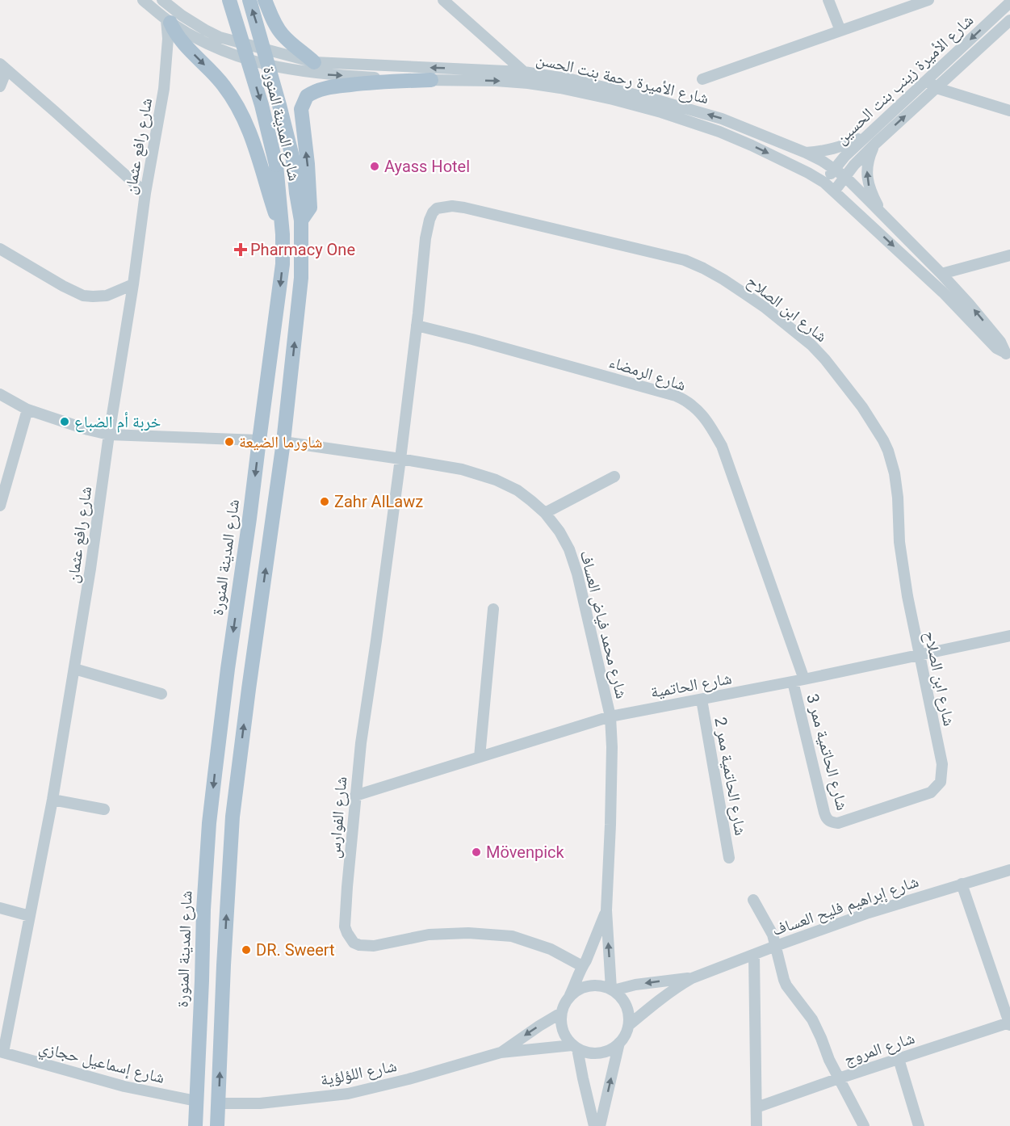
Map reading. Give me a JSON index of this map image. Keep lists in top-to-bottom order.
{
  "streets": {
    "main road": ["شارع المدينة المنورة"],
    "street": [
      "شارع الأميرة رحمة بنت الحسن",
      "شارع الأميرة زينب بنت الحسين",
      "شارع رافع عثمان",
      "شارع ابن الصلاح",
      "شارع الرمضاء",
      "شارع محمد فياض العساف",
      "شارع الحاتمية",
      "شارع الحاتمية ممر 3",
      "شارع الحاتمية ممر 2",
      "شارع الفوارس",
      "شارع إبراهيم فليح العساف",
      "شارع المروج",
      "شارع إسماعيل حجازي",
      "شارع اللؤلؤية"
    ]
  },
  "crossings": [
    ["شارع الأميرة رحمة بنت الحسن", "شارع الأميرة زينب بنت الحسين"],
    ["شارع الأميرة رحمة بنت الحسن", "شارع رافع عثمان"],
    ["شارع المدينة المنورة", "شارع محمد فياض العساف"],
    ["شارع المدينة المنورة", "شارع إسماعيل حجازي"],
    ["شارع المدينة المنورة", "شارع اللؤلؤية"],
    ["شارع رافع عثمان", "شارع إسماعيل حجازي"],
    ["شارع ابن الصلاح", "شارع الرمضاء"],
    ["شارع ابن الصلاح", "شارع محمد فياض العساف"],
    ["شارع ابن الصلاح", "شارع الحاتمية"],
    ["شارع ابن الصلاح", "شارع الحاتمية ممر 3"],
    ["شارع ابن الصلاح", "شارع الفوارس"],
    ["شارع الرمضاء", "شارع الحاتمية"],
    ["شارع الرمضاء", "شارع الحاتمية ممر 3"],
    ["شارع محمد فياض العساف", "شارع الحاتمية"],
    ["شارع محمد فياض العساف", "شارع الفوارس"],
    ["شارع محمد فياض العساف", "شارع إبراهيم فليح العساف"],
    ["شارع محمد فياض العساف", "شارع اللؤلؤية"],
    ["شارع الحاتمية", "شارع الحاتمية ممر 3"],
    ["شارع الحاتمية", "شارع الحاتمية ممر 2"],
    ["شارع الحاتمية", "شارع الفوارس"],
    ["شارع إبراهيم فليح العساف", "شارع اللؤلؤية"]
  ],
  "places": {
    "other": [
      "Ayass Hotel",
      "خربة أم الضباع",
      "شاورما الضيعة",
      "Zahr AlLawz",
      "Mövenpick",
      "DR. Sweert"
    ],
    "health": ["Pharmacy One"]
  }
}
